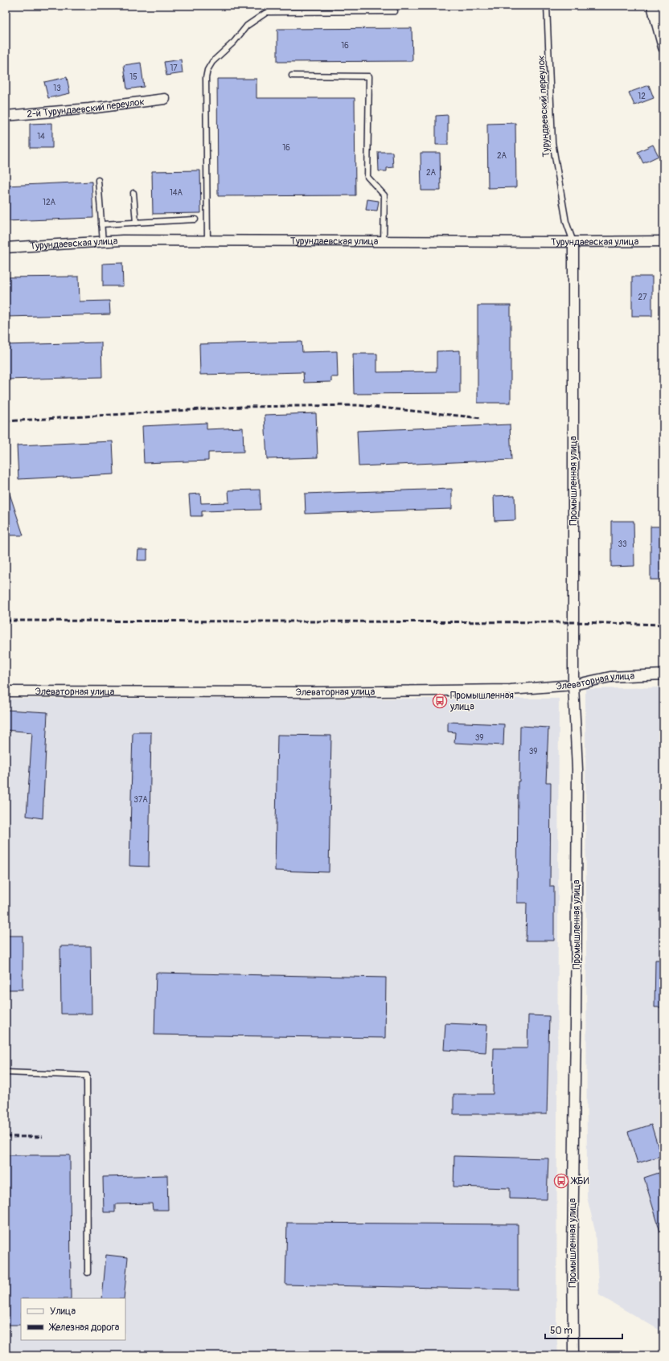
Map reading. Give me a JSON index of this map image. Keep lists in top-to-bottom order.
{
  "streets": {
    "street": [
      "2-й Турундаевский переулок",
      "Турундаевская улица",
      "Промышленная улица",
      "Элеваторная улица"
    ],
    "lane": ["Турундаевский переулок"]
  },
  "crossings": [
    ["Турундаевский переулок", "Турундаевская улица"],
    ["Турундаевский переулок", "Промышленная улица"],
    ["Турундаевская улица", "Промышленная улица"],
    ["Промышленная улица", "Элеваторная улица"]
  ],
  "places": {
    "bus stop": ["Промышленная улица", "ЖБИ"]
  },
  "house_numbers": [
    "16",
    "17",
    "15",
    "13",
    "12",
    "14",
    "16",
    "2А",
    "2А",
    "14А",
    "12А",
    "27",
    "33",
    "39",
    "39",
    "37А"
  ],
  "legend": ["Улица", "Железная дорога"],
  "scale_bar": "50 m"
}
